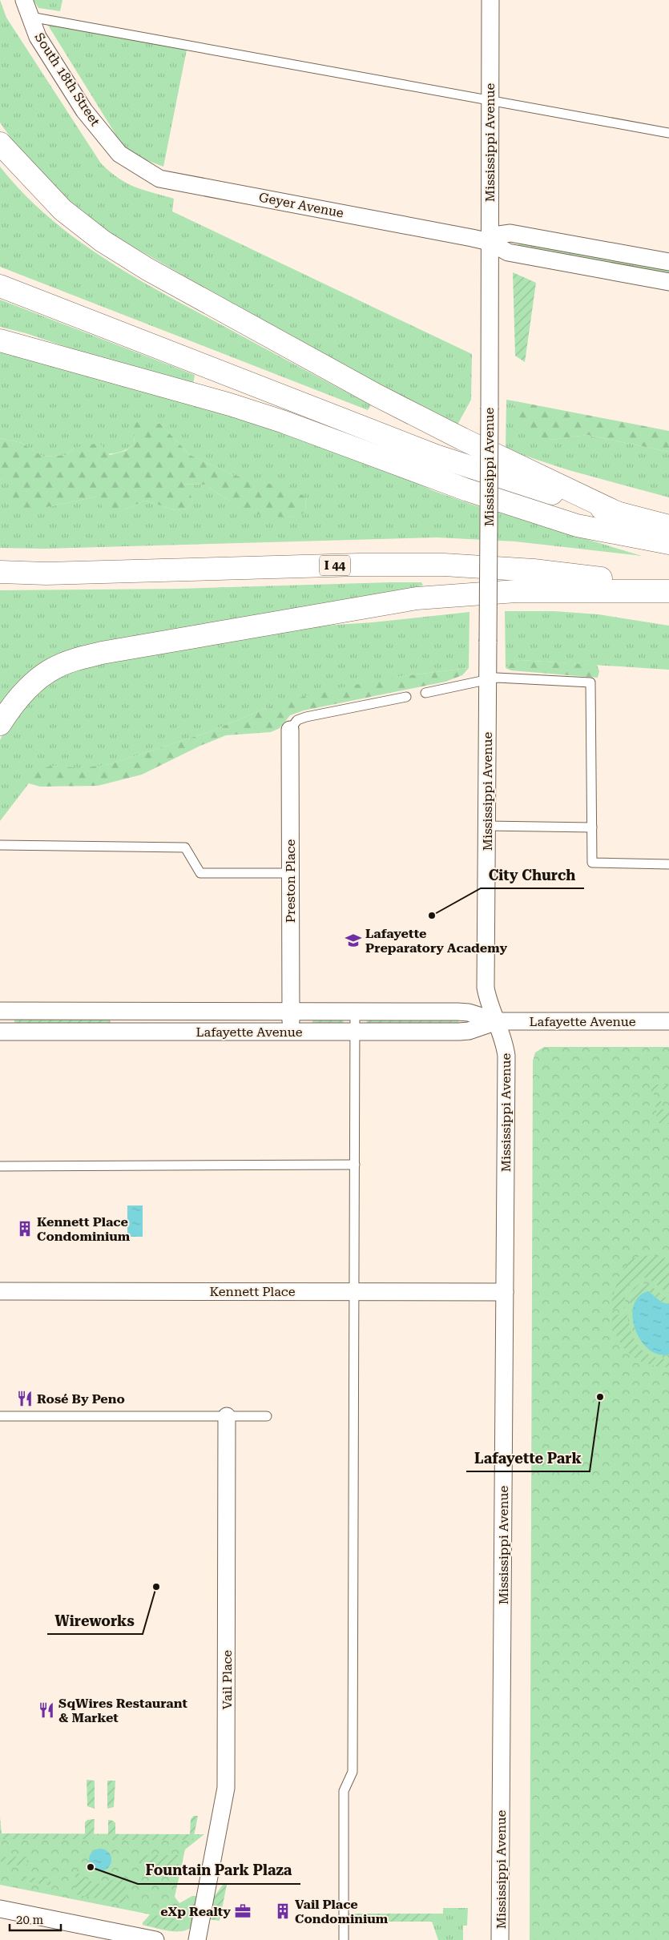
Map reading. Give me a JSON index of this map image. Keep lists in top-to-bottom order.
{
  "streets": {
    "highway": ["I 44"],
    "street": [
      "South 18th Street",
      "Mississippi Avenue",
      "Geyer Avenue",
      "Preston Place",
      "Lafayette Avenue",
      "Kennett Place",
      "Vail Place"
    ]
  },
  "crossings": [
    ["South 18th Street", "Geyer Avenue"],
    ["Mississippi Avenue", "Geyer Avenue"],
    ["Mississippi Avenue", "Lafayette Avenue"],
    ["Mississippi Avenue", "Kennett Place"],
    ["Preston Place", "Lafayette Avenue"]
  ],
  "places": {
    "other": [
      "City Church",
      "Lafayette Park",
      "Wireworks",
      "Fountain Park Plaza"
    ],
    "school or university": ["Lafayette Preparatory Academy"],
    "building": ["Kennett Place Condominium", "Vail Place Condominium"],
    "restaurant": ["Rosé By Peno", "SqWires Restaurant & Market"],
    "office": ["eXp Realty"]
  },
  "scale_bar": "20 m"
}
